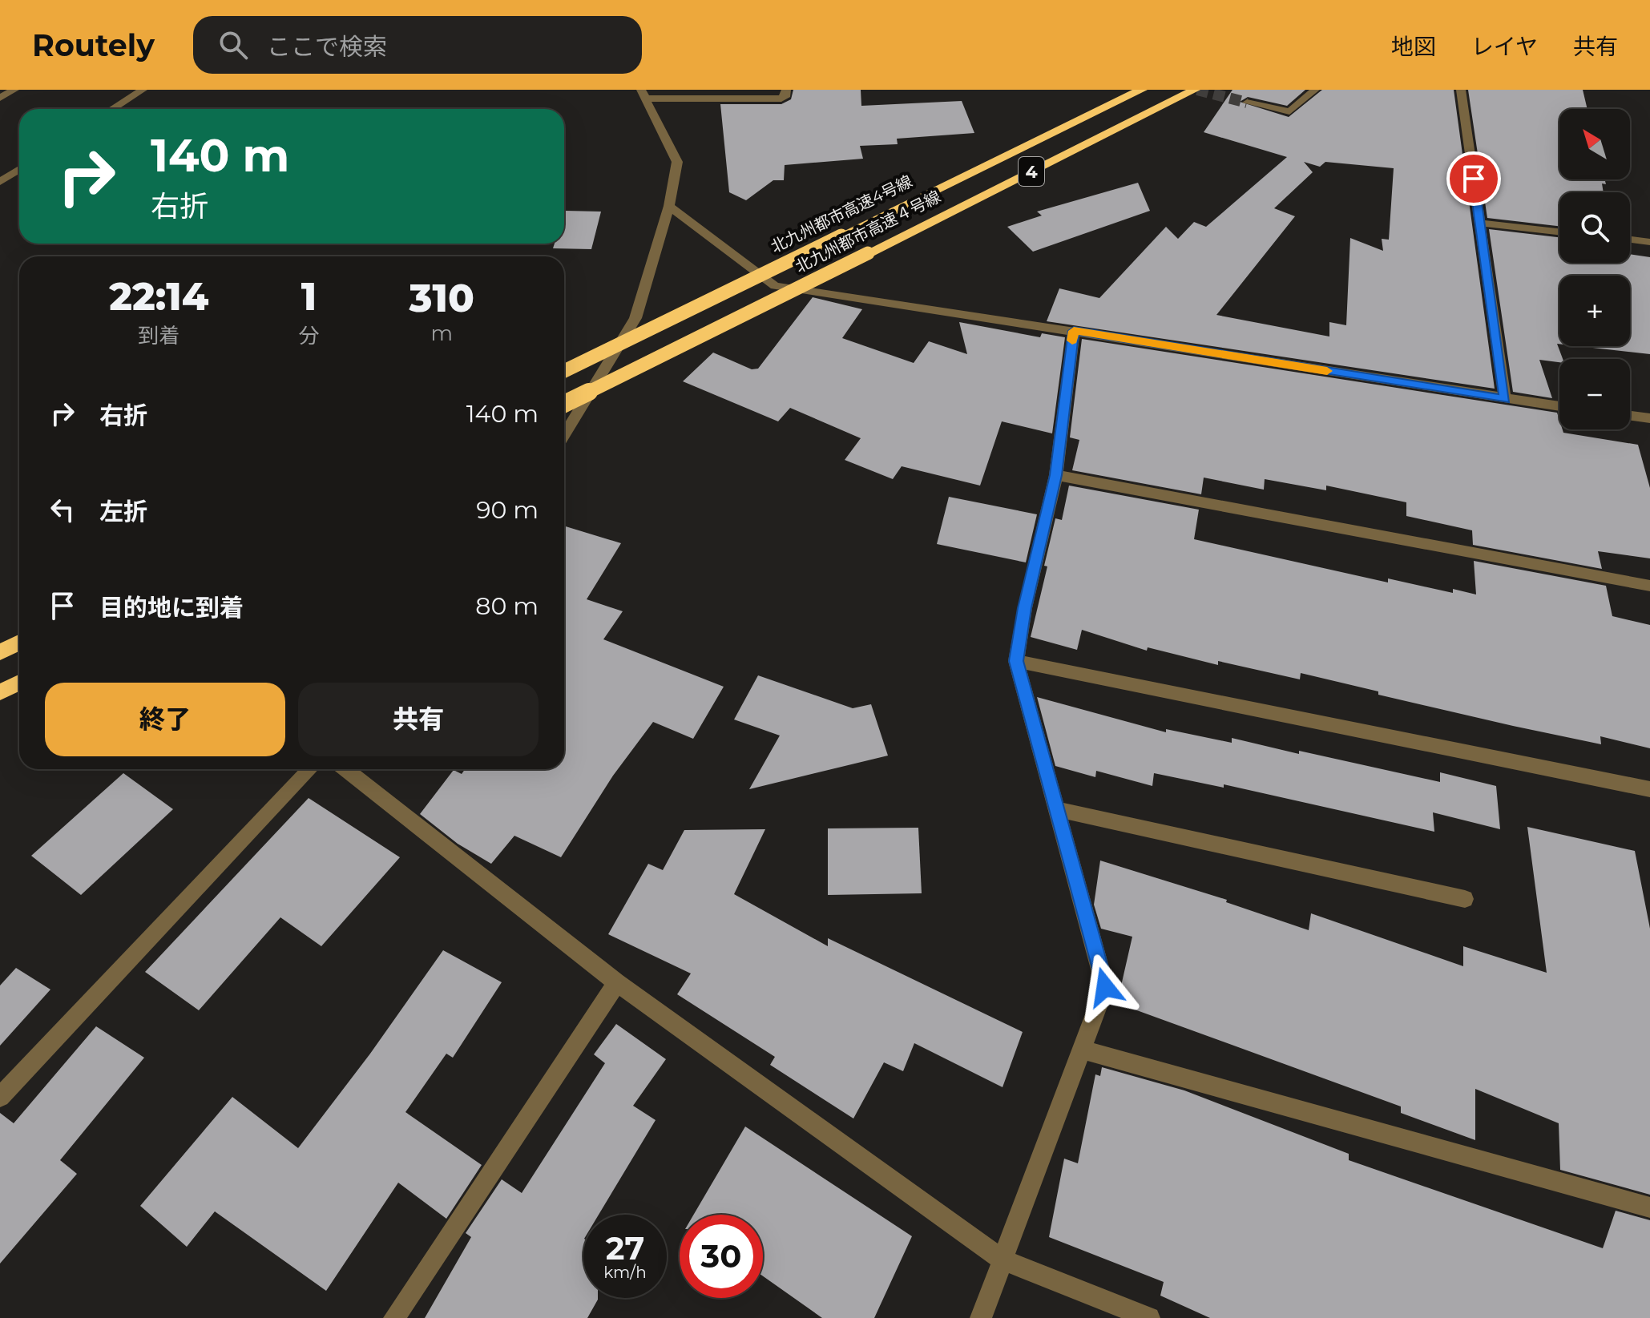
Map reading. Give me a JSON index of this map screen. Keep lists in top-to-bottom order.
{
  "streets": {
    "highway": ["4", "北九州都市高速4号線", "北九州都市高速４号線"]
  },
  "north": "top left",
  "page": {
    "header": "Routely",
    "search": "ここで検索",
    "nav": ["地図", "レイヤ", "共有"],
    "map_buttons": ["+", "−"],
    "turn": ["140 m", "右折"],
    "eta": [
      "22:14",
      "到着",
      "1",
      "分",
      "310",
      "m"
    ],
    "list": [
      {
        "name": "右折",
        "value": "140 m"
      },
      {
        "name": "左折",
        "value": "90 m"
      },
      {
        "name": "目的地に到着",
        "value": "80 m"
      }
    ],
    "buttons": ["終了", "共有"],
    "speed": "27 km/h",
    "limit": "30"
  }
}
